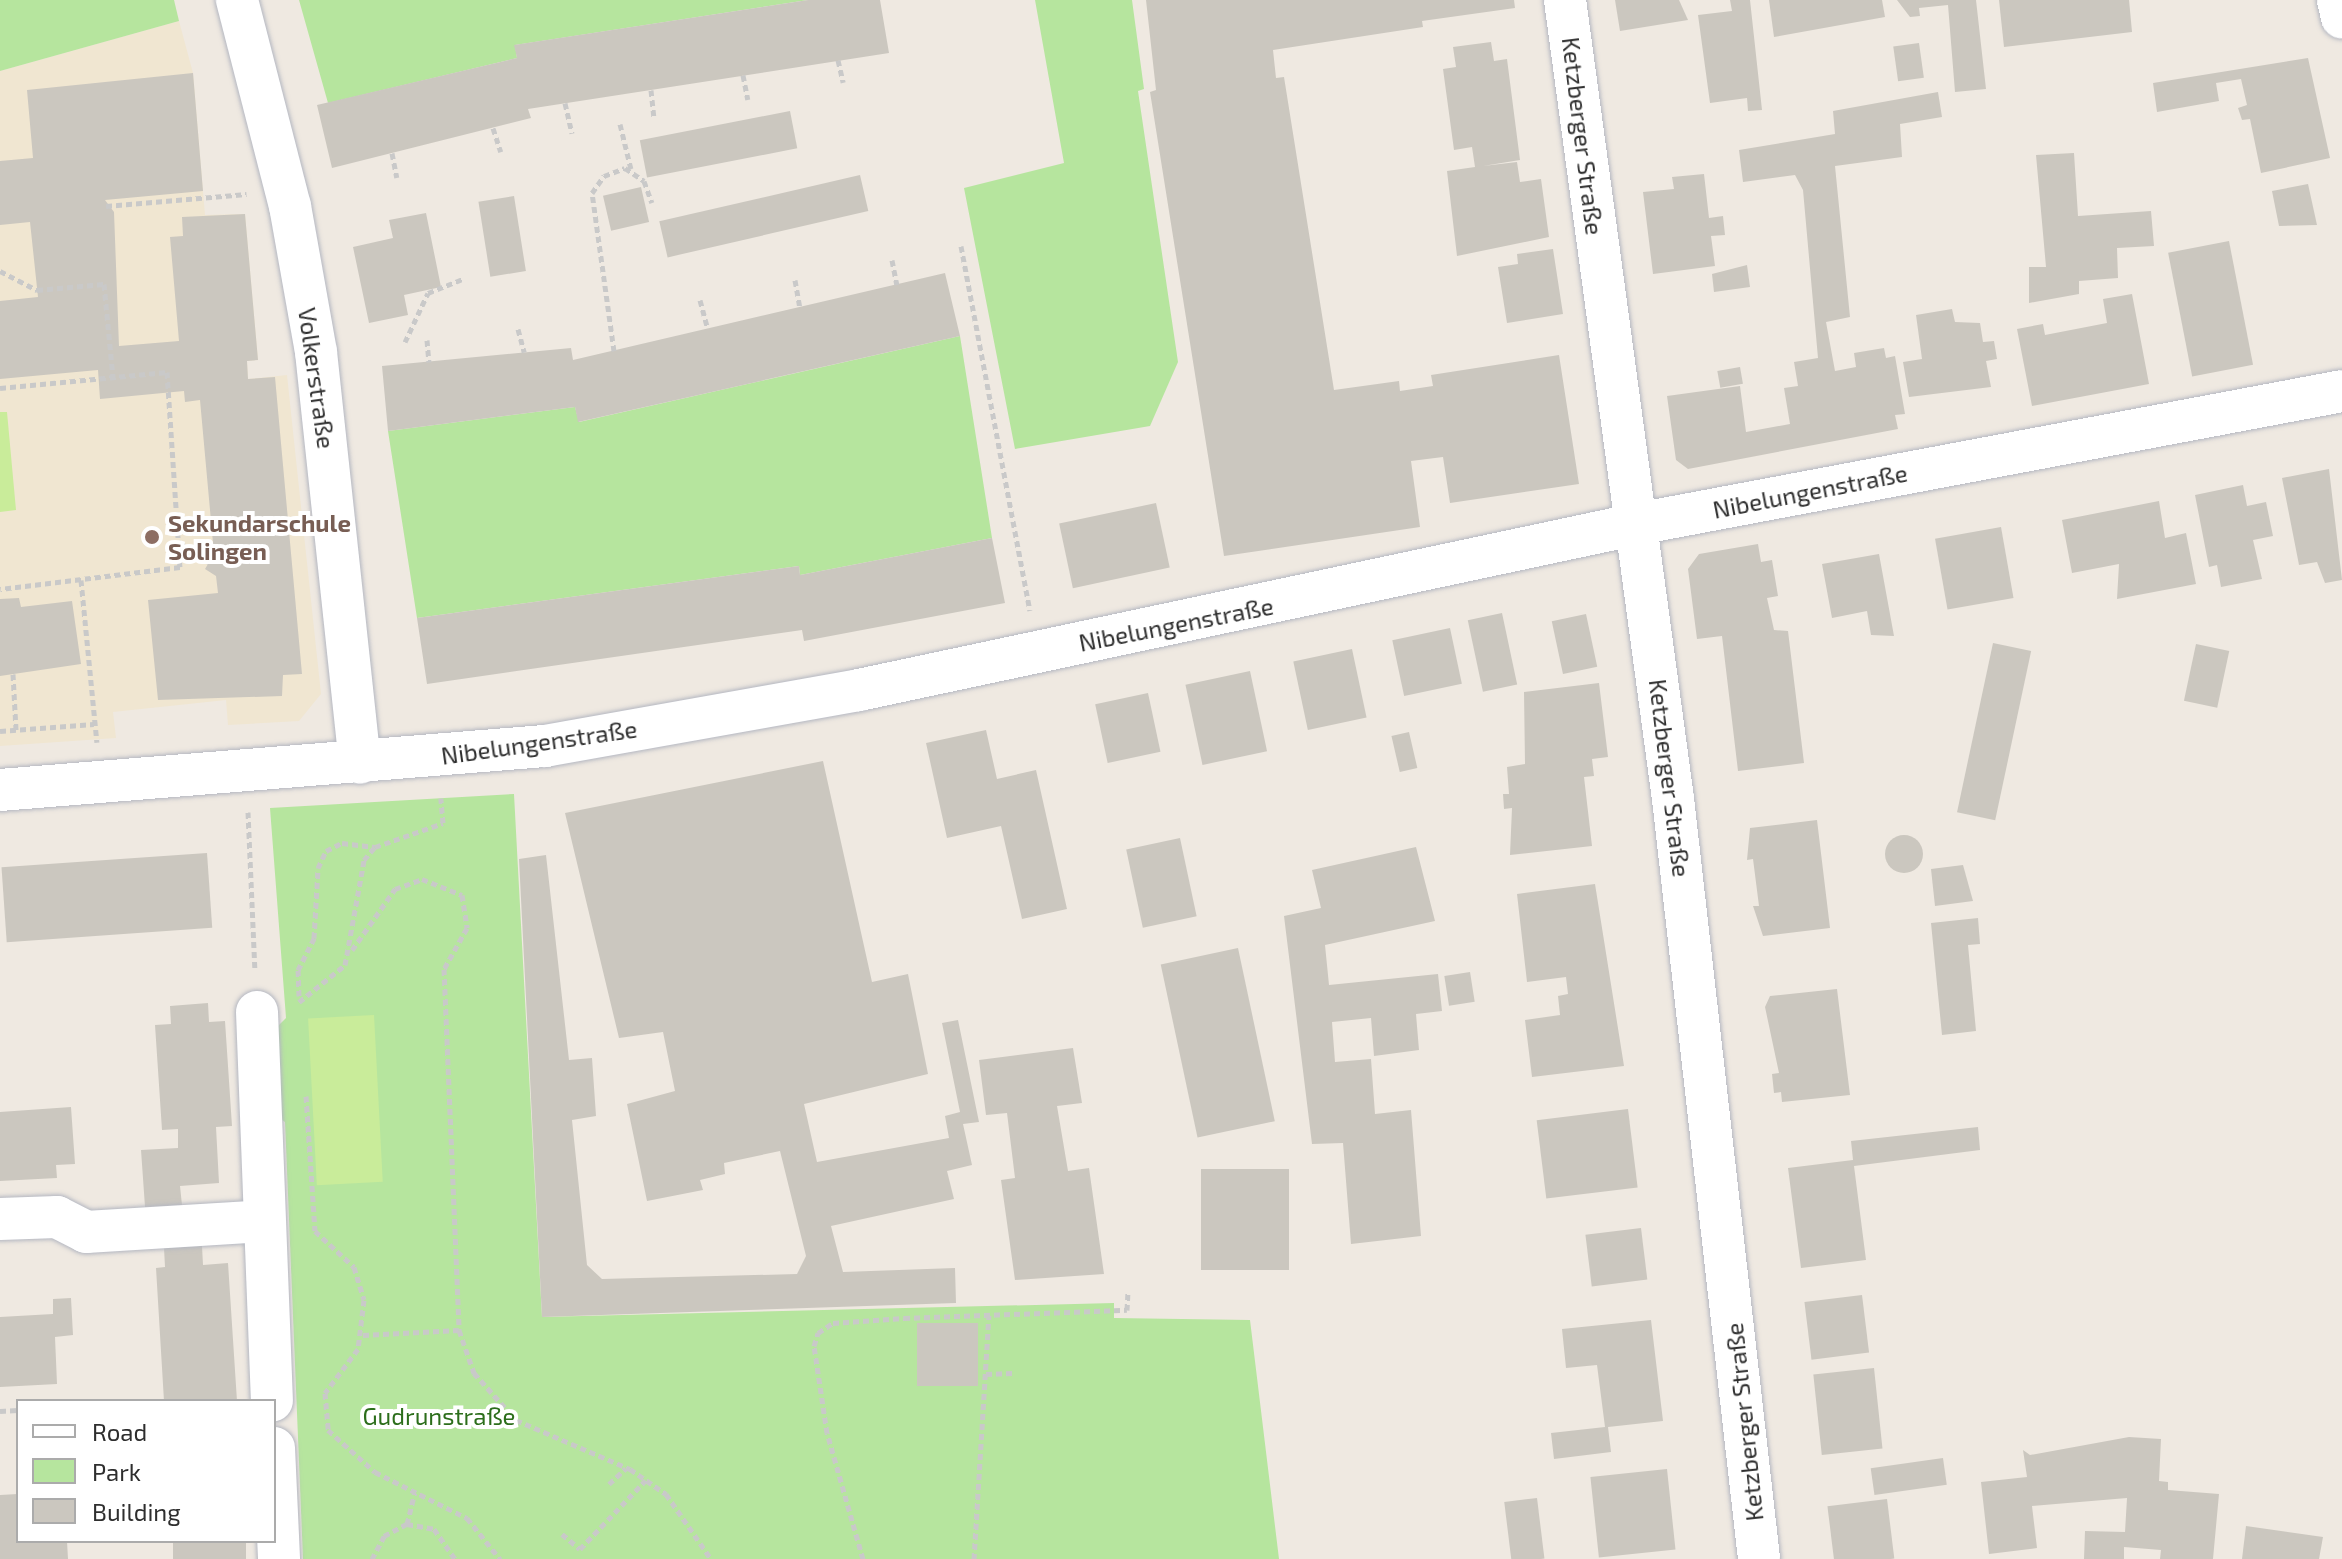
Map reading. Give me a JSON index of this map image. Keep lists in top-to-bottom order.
{
  "streets": {
    "street": ["Ketzberger Straße", "Volkerstraße", "Nibelungenstraße"]
  },
  "crossings": [
    ["Ketzberger Straße", "Nibelungenstraße"],
    ["Volkerstraße", "Nibelungenstraße"]
  ],
  "parks": ["Gudrunstraße"],
  "places": ["Sekundarschule Solingen"],
  "legend": ["Road", "Park", "Building"]
}
